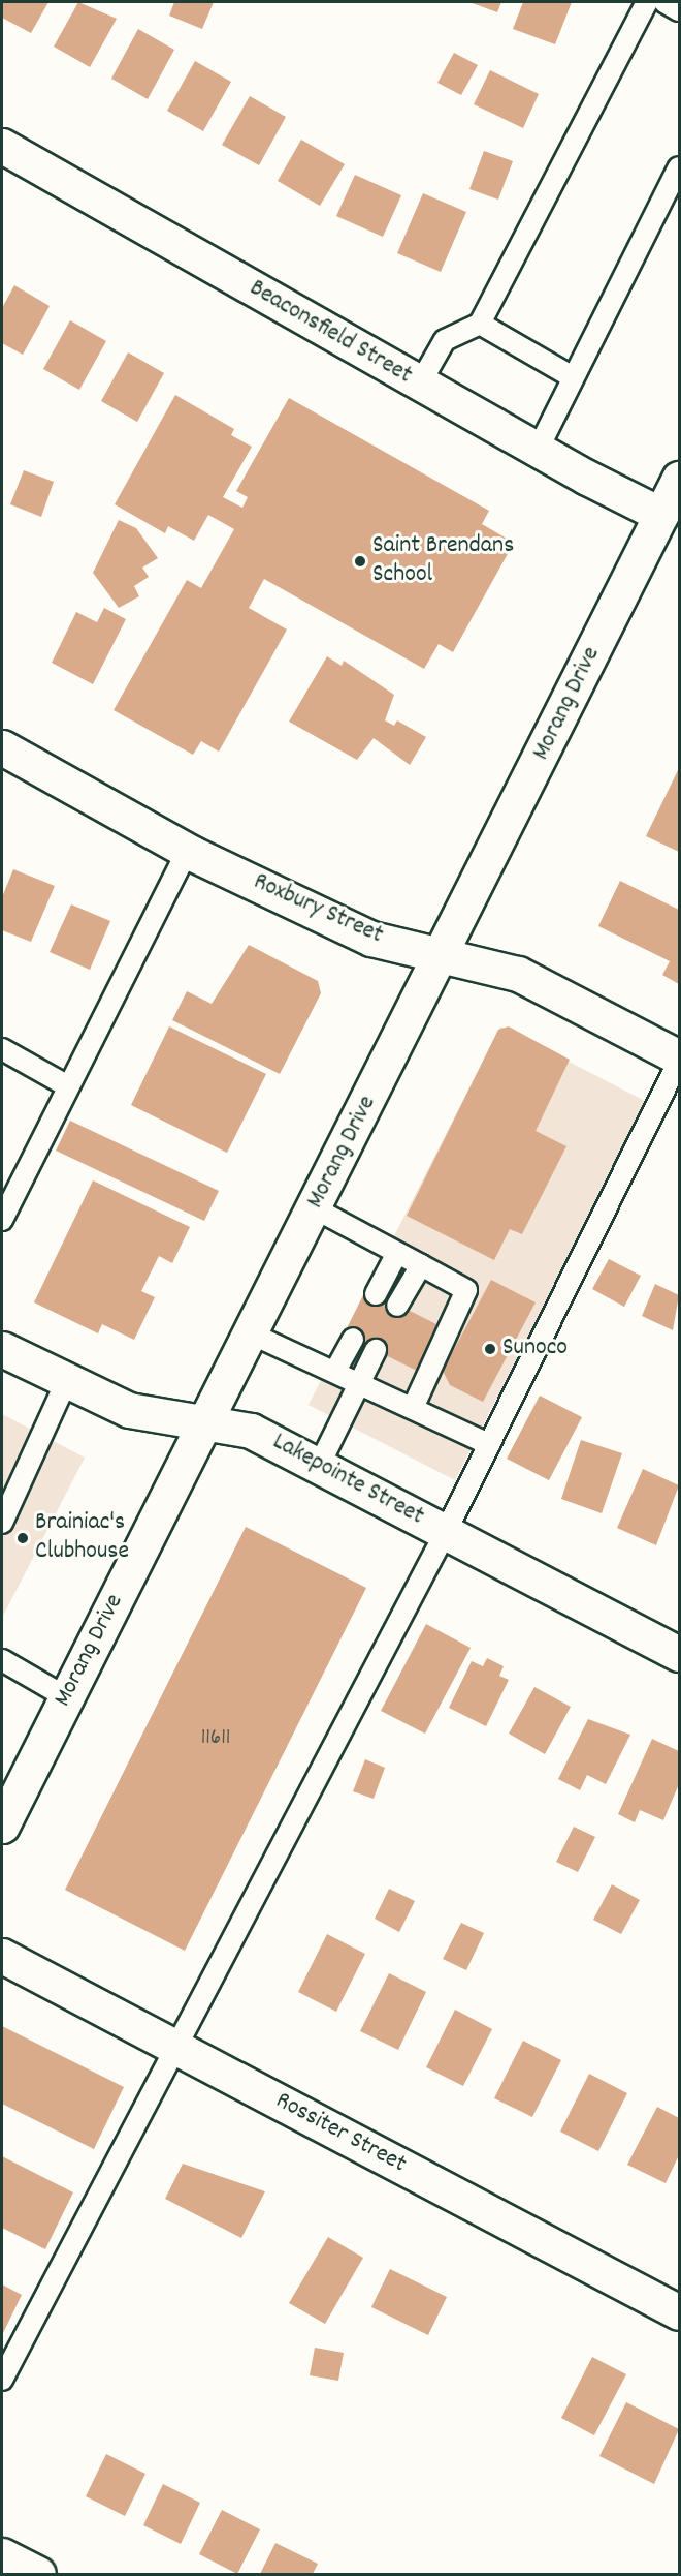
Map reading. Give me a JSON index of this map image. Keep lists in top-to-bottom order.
{
  "streets": {
    "street": [
      "Beaconsfield Street",
      "Morang Drive",
      "Roxbury Street",
      "Lakepointe Street",
      "Rossiter Street"
    ]
  },
  "crossings": [
    ["Beaconsfield Street", "Morang Drive"],
    ["Morang Drive", "Roxbury Street"],
    ["Morang Drive", "Lakepointe Street"]
  ],
  "places": ["Saint Brendans School", "Sunoco", "Brainiac's Clubhouse"],
  "house_numbers": ["11611"]
}
